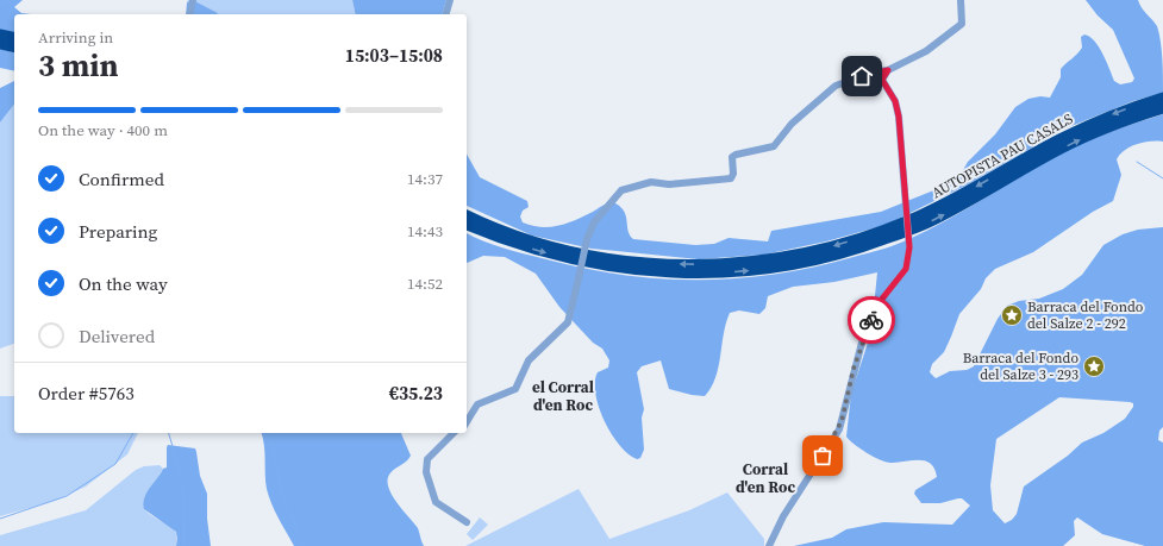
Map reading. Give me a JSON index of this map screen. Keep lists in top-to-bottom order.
{
  "streets": {
    "highway": ["AUTOPISTA PAU CASALS"]
  },
  "districts": ["el Corral d'en Roc", "Corral d'en Roc"],
  "places": {
    "place": ["Barraca del Fondo del Salze 2 - 292", "Barraca del Fondo del Salze 3 - 293"]
  },
  "page": {
    "heading": ["3 min", "Arriving in", "15:03–15:08"],
    "panel": ["Order #5763", "€35.23"],
    "bar": "On the way · 400 m",
    "list": [
      ["Confirmed", "14:37"],
      ["Preparing", "14:43"],
      ["On the way", "14:52"],
      "Delivered"
    ]
  }
}
